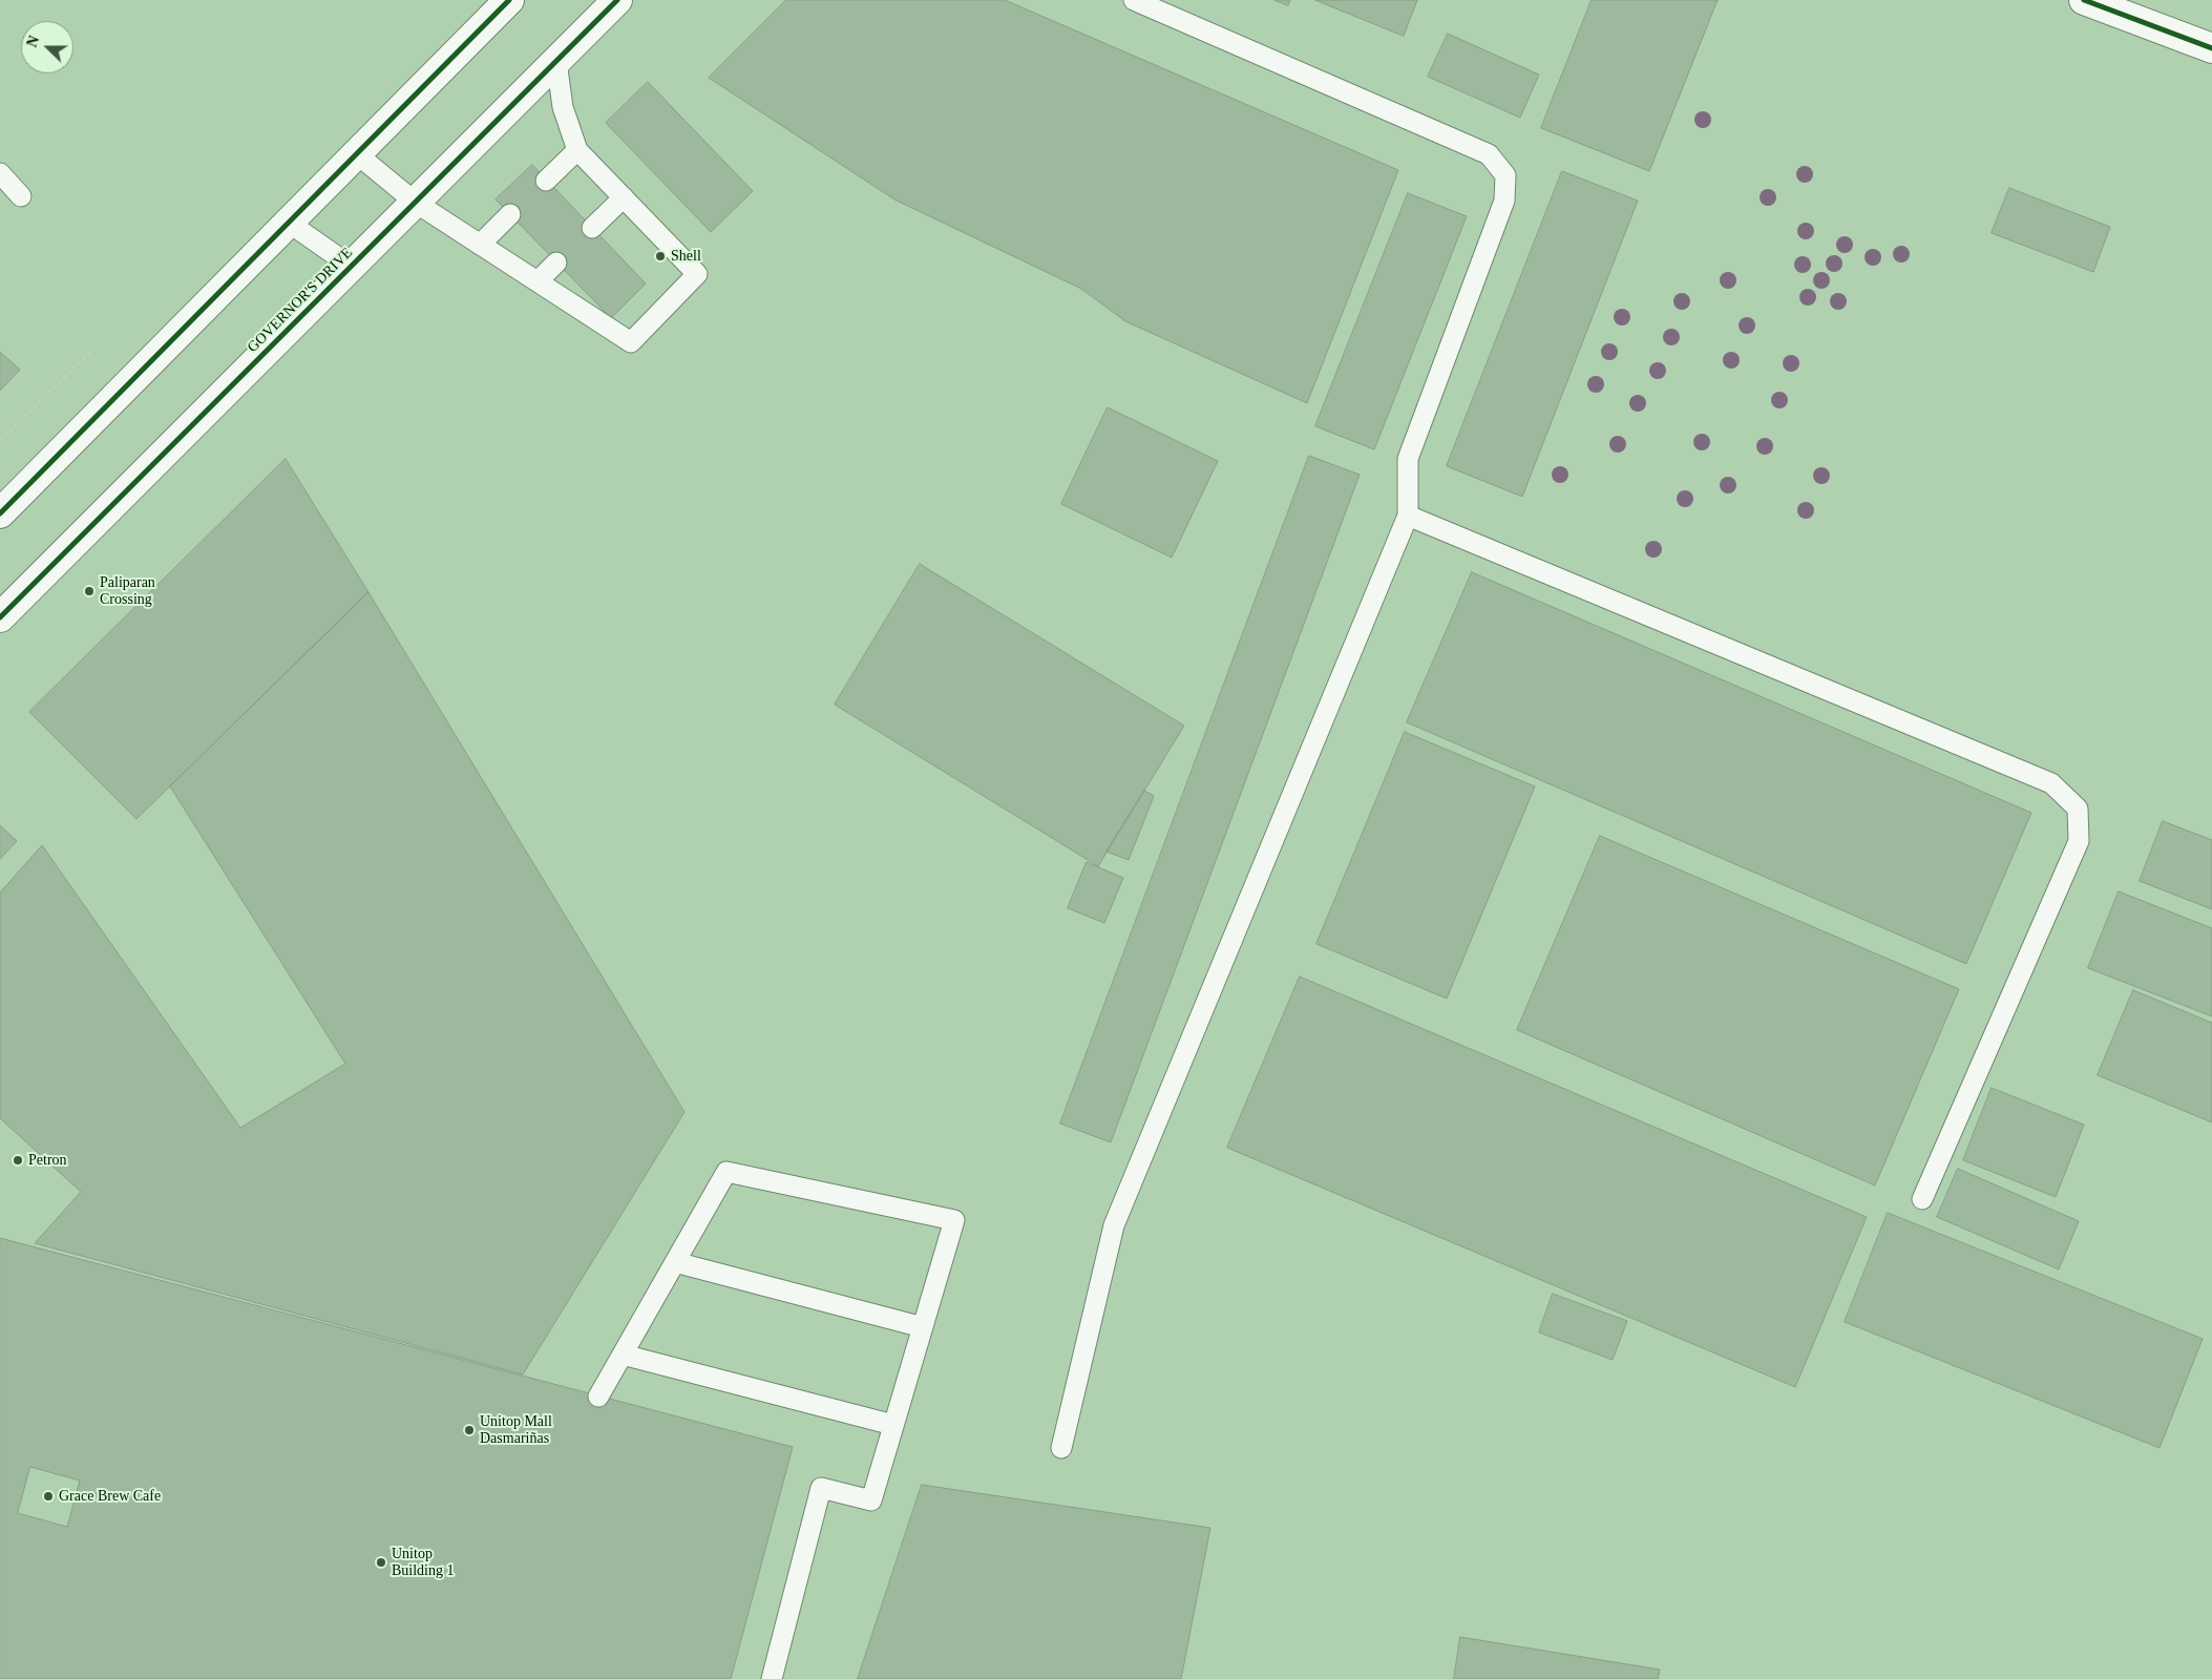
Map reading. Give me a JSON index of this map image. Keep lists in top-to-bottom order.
{
  "streets": {
    "main road": ["GOVERNOR'S DRIVE"]
  },
  "places": [
    "Shell",
    "Paliparan Crossing",
    "Petron",
    "Unitop Mall Dasmariñas",
    "Grace Brew Cafe",
    "Unitop Building 1"
  ],
  "north": "left"
}
